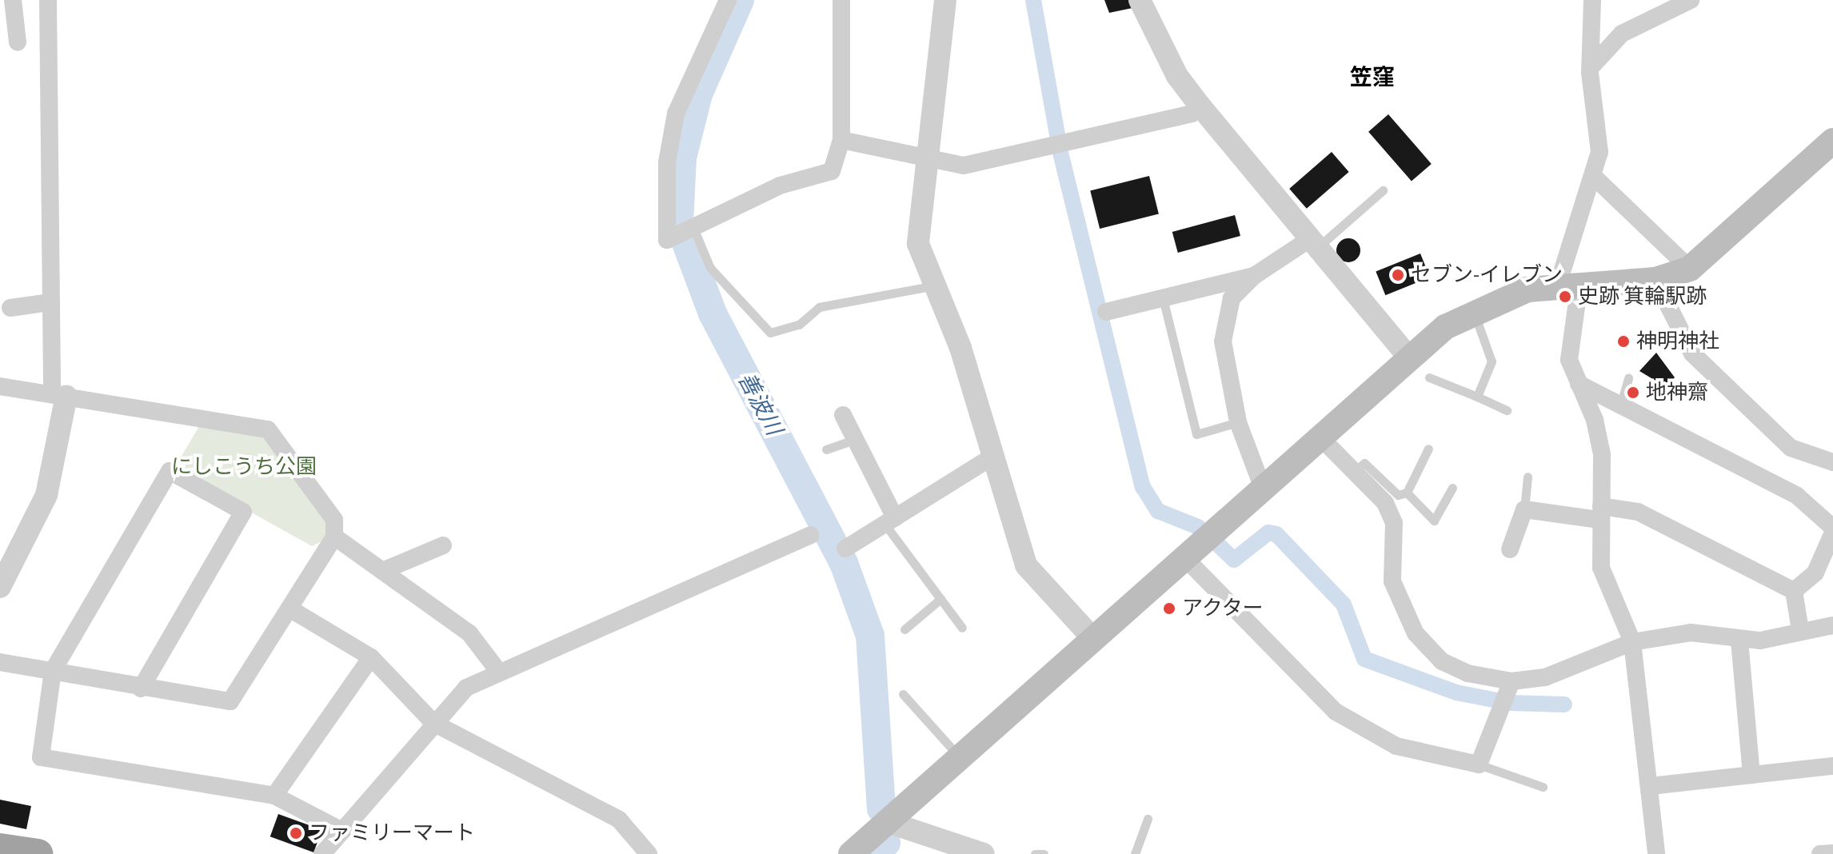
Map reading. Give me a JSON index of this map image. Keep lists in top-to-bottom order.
{
  "districts": ["笠窪"],
  "water": ["善波川"],
  "parks": ["にしこうち公園"],
  "places": [
    "セブン-イレブン",
    "史跡 箕輪駅跡",
    "神明神社",
    "地神齋",
    "アクター",
    "ファミリーマート"
  ]
}
